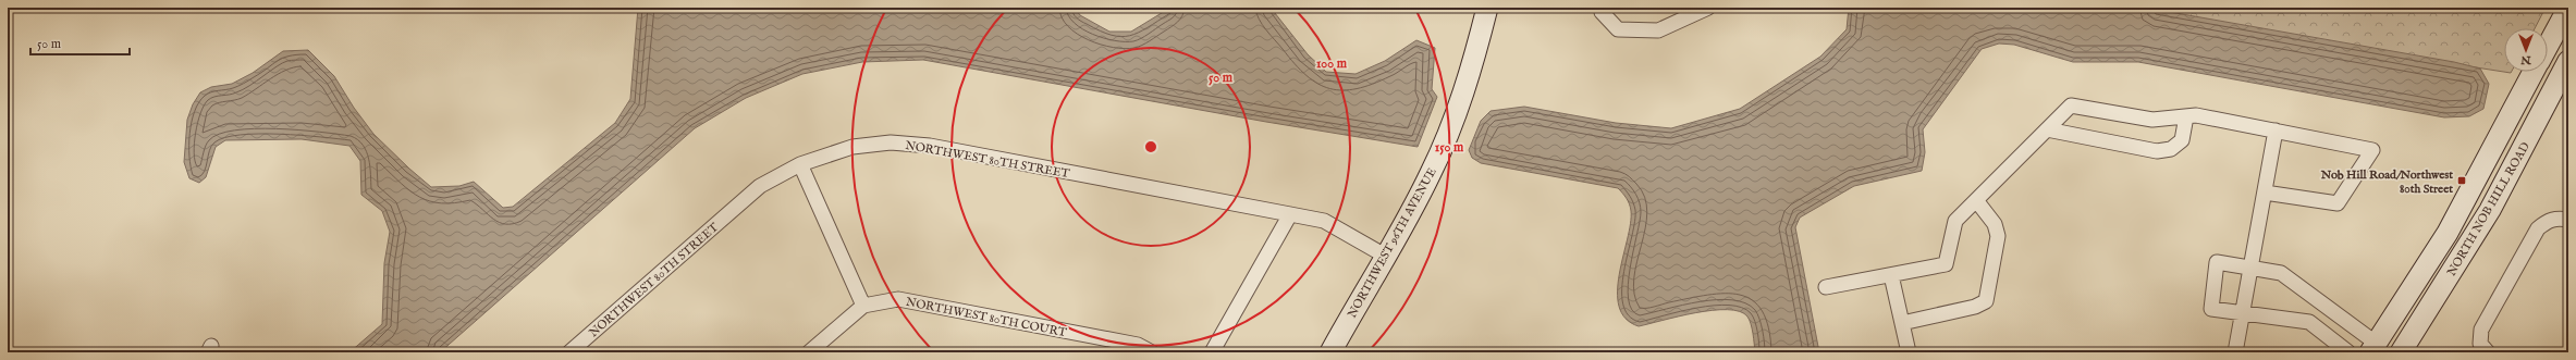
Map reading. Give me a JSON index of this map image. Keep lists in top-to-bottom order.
{
  "streets": {
    "main road": ["NORTH NOB HILL ROAD", "NORTHWEST 96TH AVENUE"],
    "street": ["NORTHWEST 80TH STREET", "NORTHWEST 80TH COURT"]
  },
  "crossings": [
    ["NORTHWEST 80TH STREET", "NORTHWEST 96TH AVENUE"]
  ],
  "places": {
    "transit": ["Nob Hill Road/Northwest 80th Street"]
  },
  "scale_bar": "50 m",
  "north": "bottom",
  "rings": ["100 m", "50 m", "150 m"]
}
